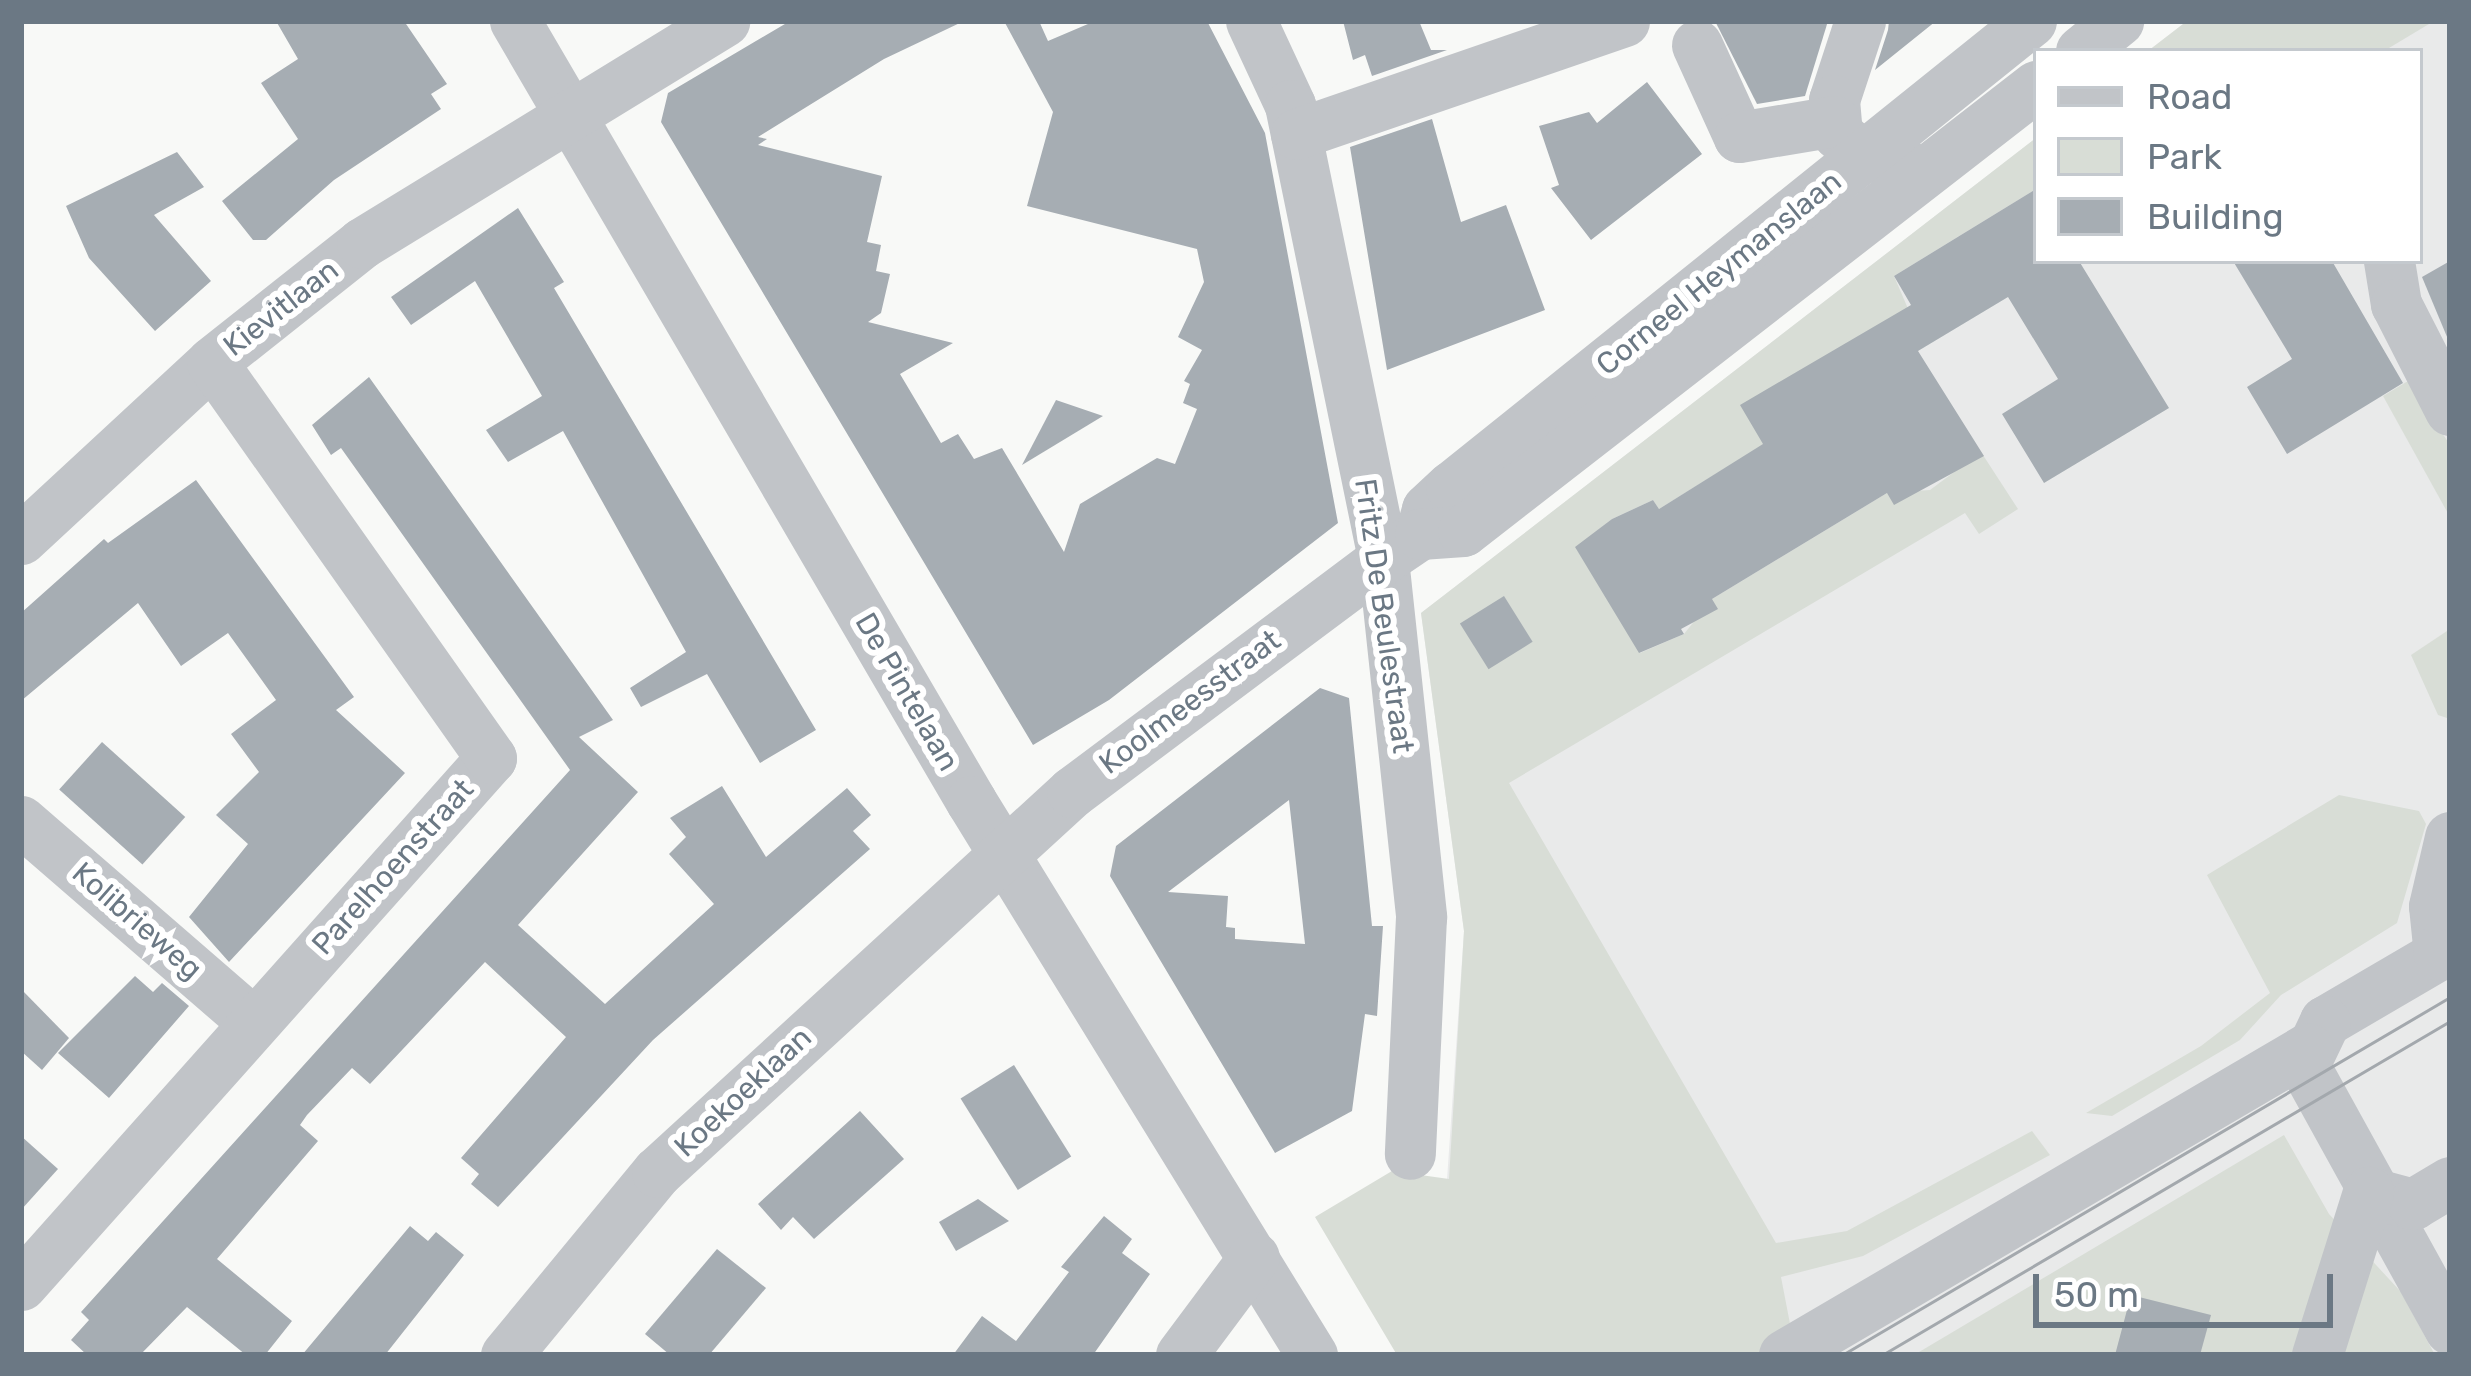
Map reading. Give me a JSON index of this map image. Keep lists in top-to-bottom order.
{
  "streets": {
    "street": [
      "Corneel Heymanslaan",
      "Kievitlaan",
      "Fritz De Beulestraat",
      "De Pintelaan",
      "Koolmeesstraat",
      "Parelhoenstraat",
      "Kolibrieweg",
      "Koekoeklaan"
    ]
  },
  "crossings": [
    ["Corneel Heymanslaan", "Fritz De Beulestraat"],
    ["Corneel Heymanslaan", "Koolmeesstraat"],
    ["Kievitlaan", "De Pintelaan"],
    ["Kievitlaan", "Parelhoenstraat"],
    ["Fritz De Beulestraat", "Koolmeesstraat"],
    ["De Pintelaan", "Koolmeesstraat"],
    ["De Pintelaan", "Koekoeklaan"],
    ["Koolmeesstraat", "Koekoeklaan"],
    ["Parelhoenstraat", "Kolibrieweg"]
  ],
  "legend": ["Road", "Park", "Building"],
  "scale_bar": "50 m"
}
